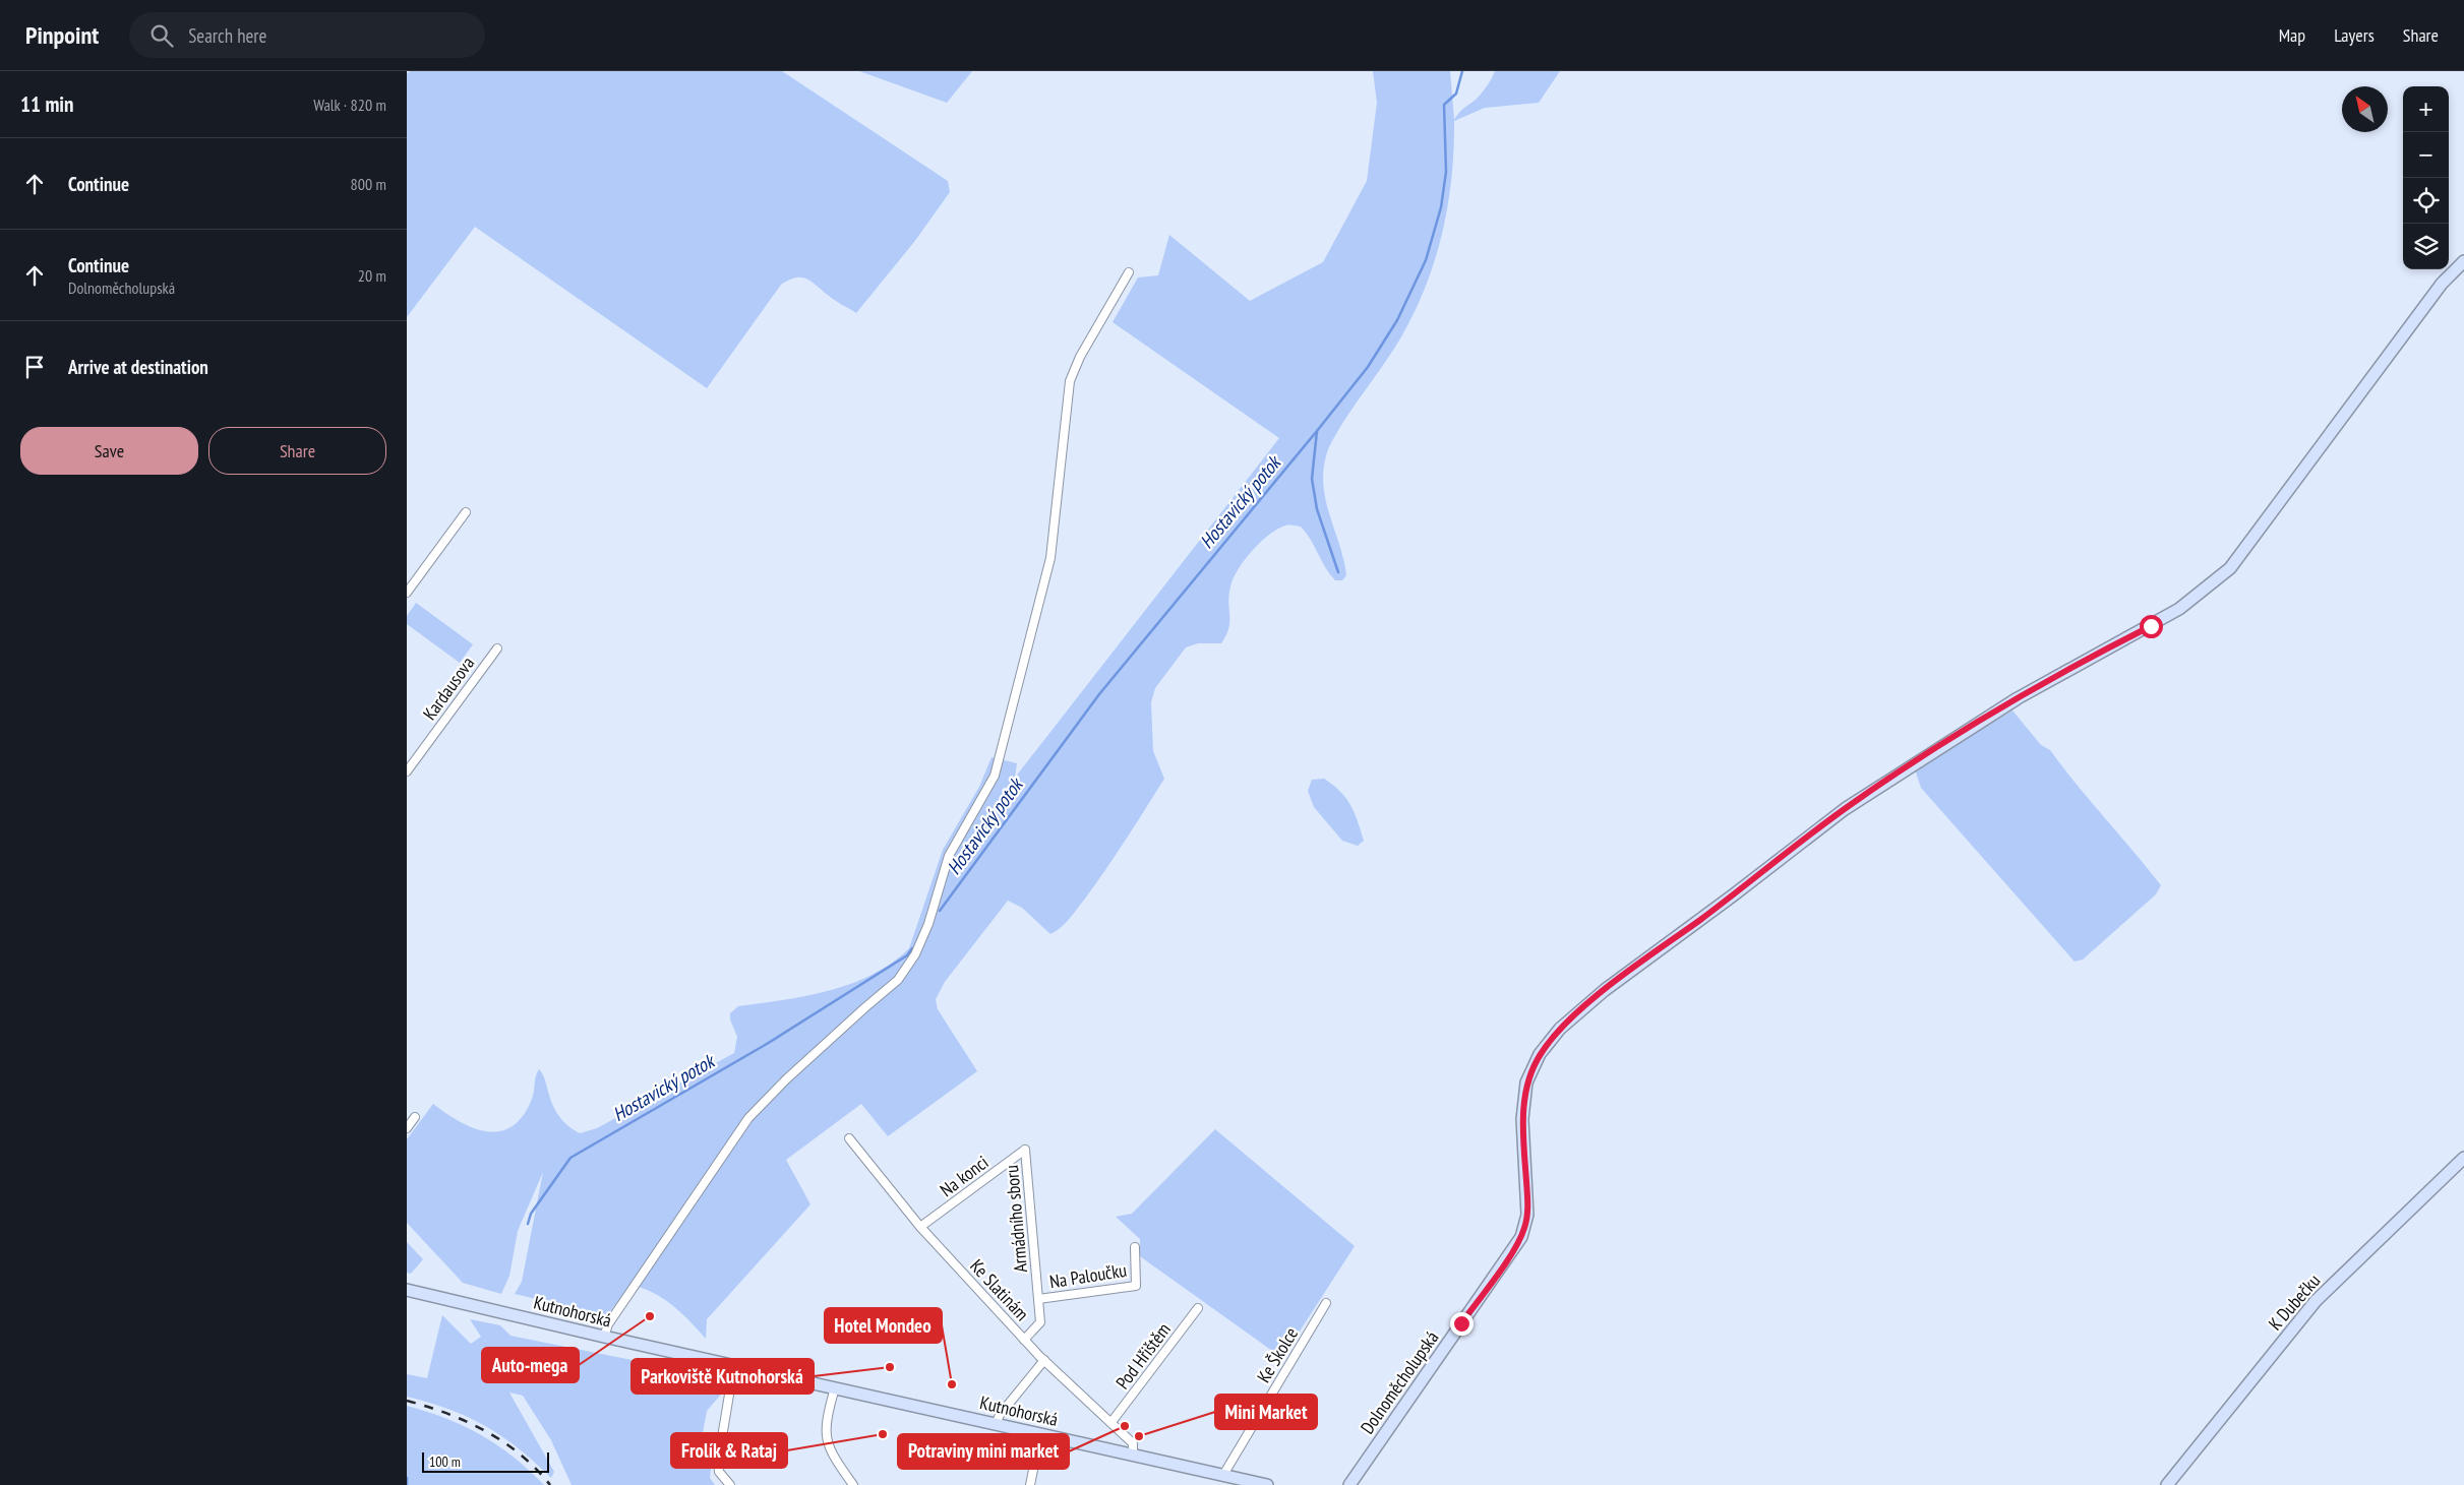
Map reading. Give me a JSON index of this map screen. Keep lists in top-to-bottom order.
{
  "streets": {
    "street": [
      "Kardausova",
      "Na konci",
      "Armádního sboru",
      "Na Paloučku",
      "Ke Slatinám",
      "K Dubečku",
      "Kutnohorská",
      "Ke Školce",
      "Pod Hřištěm",
      "Dolnoměcholupská"
    ]
  },
  "crossings": [
    ["Na konci", "Armádního sboru"],
    ["Na konci", "Ke Slatinám"],
    ["Armádního sboru", "Na Paloučku"],
    ["Armádního sboru", "Ke Slatinám"],
    ["Ke Slatinám", "Kutnohorská"],
    ["Ke Slatinám", "Pod Hřištěm"],
    ["Kutnohorská", "Ke Školce"]
  ],
  "water": ["Hostavický potok"],
  "places": [
    "Auto-mega",
    "Parkoviště Kutnohorská",
    "Hotel Mondeo",
    "Potraviny mini market",
    "Frolík & Rataj",
    "Mini Market"
  ],
  "scale_bar": "100 m",
  "north": "top left",
  "page": {
    "header": "Pinpoint",
    "search": "Search here",
    "nav": ["Map", "Layers", "Share"],
    "heading": ["11 min", "Walk · 820 m"],
    "map_buttons": ["+", "−"],
    "list": [
      ["Continue", "800 m"],
      ["Continue", "Dolnoměcholupská", "20 m"],
      "Arrive at destination"
    ],
    "buttons": ["Save", "Share"],
    "scale": "100 m"
  }
}
